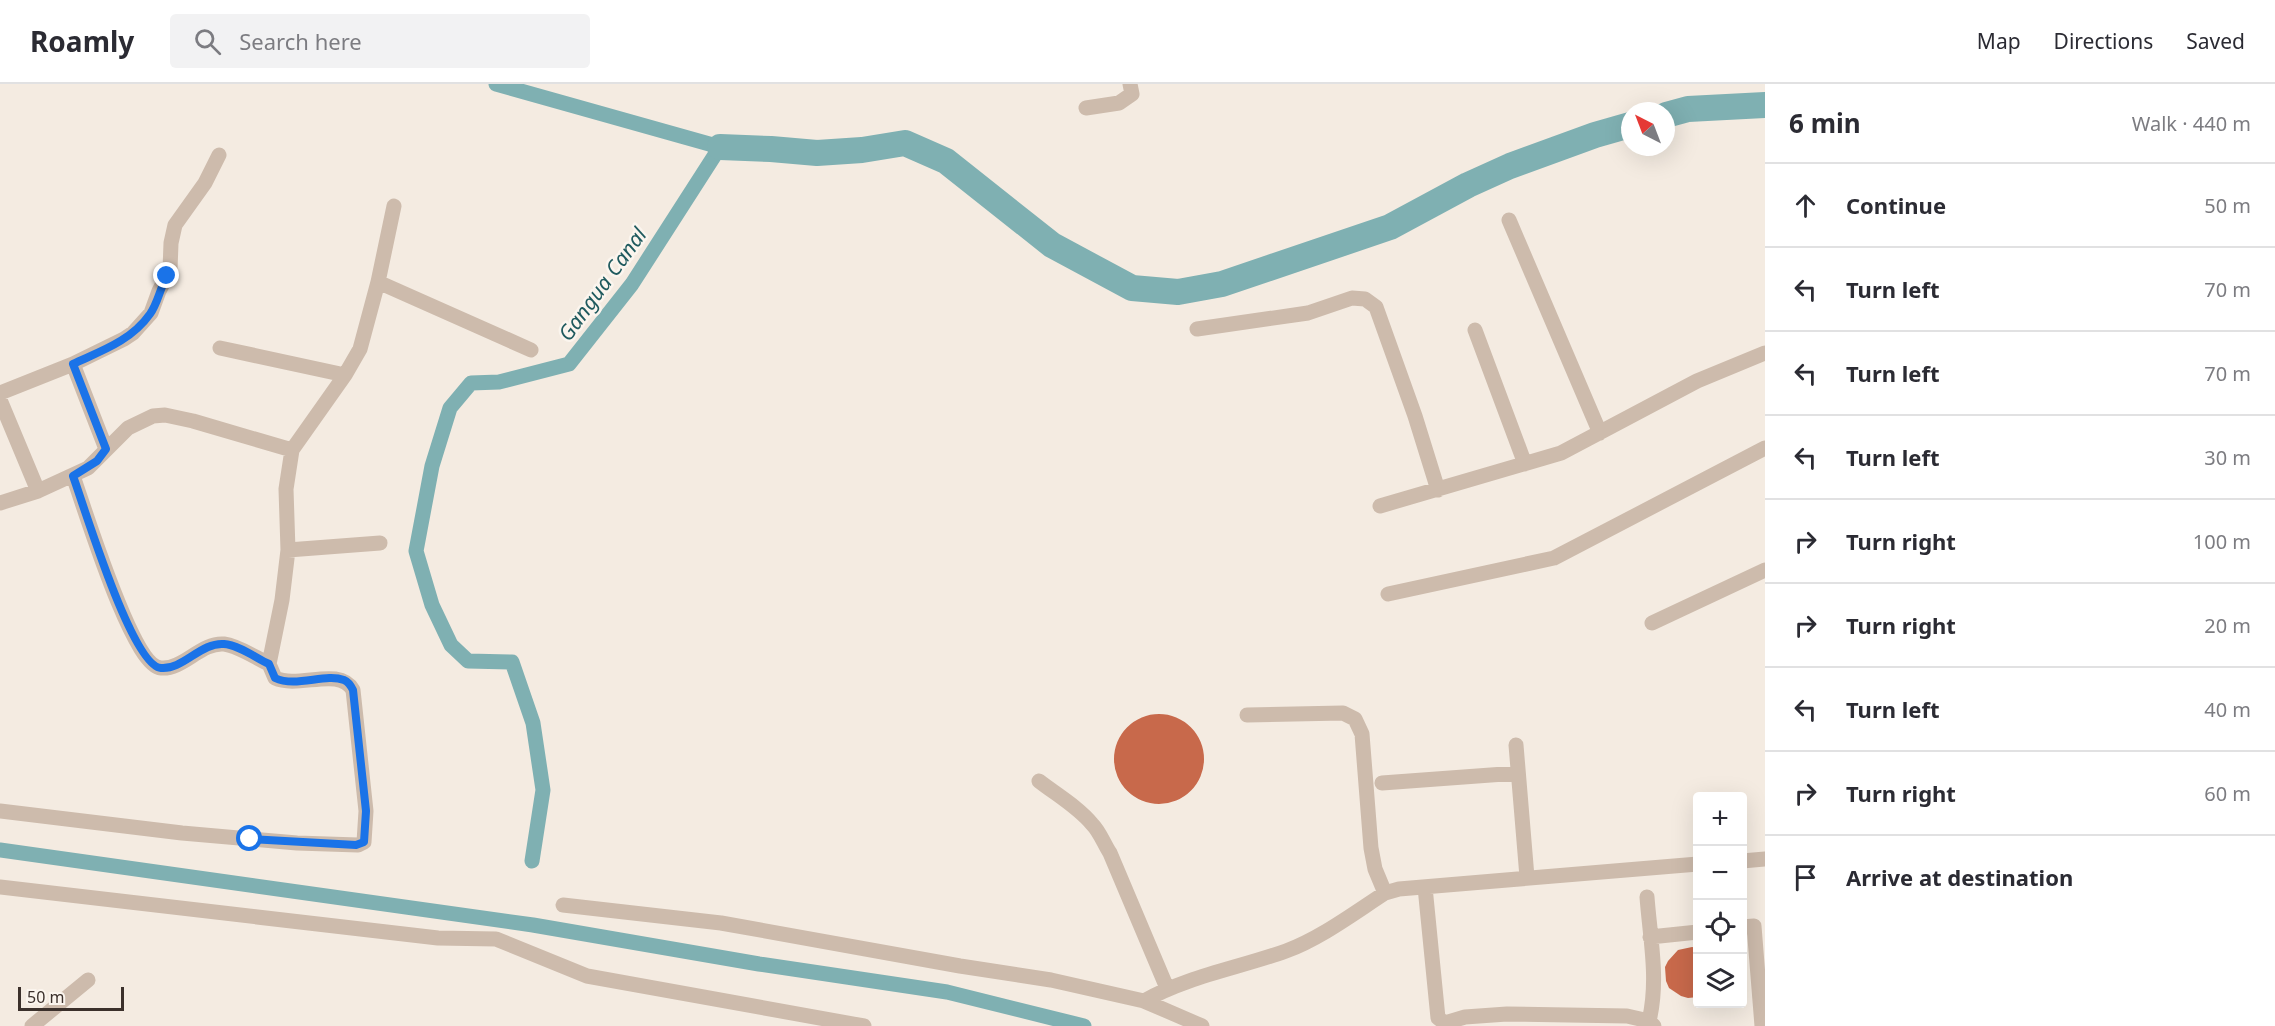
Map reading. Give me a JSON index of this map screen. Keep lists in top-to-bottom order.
{
  "water": ["Gangua Canal"],
  "scale_bar": "50 m",
  "north": "top left",
  "page": {
    "header": "Roamly",
    "search": "Search here",
    "nav": ["Map", "Directions", "Saved"],
    "heading": ["6 min", "Walk · 440 m"],
    "list": [
      ["Continue", "50 m"],
      ["Turn left", "70 m"],
      ["Turn left", "70 m"],
      ["Turn left", "30 m"],
      ["Turn right", "100 m"],
      ["Turn right", "20 m"],
      ["Turn left", "40 m"],
      ["Turn right", "60 m"],
      "Arrive at destination"
    ],
    "map_buttons": ["+", "−"],
    "scale": "50 m"
  }
}
